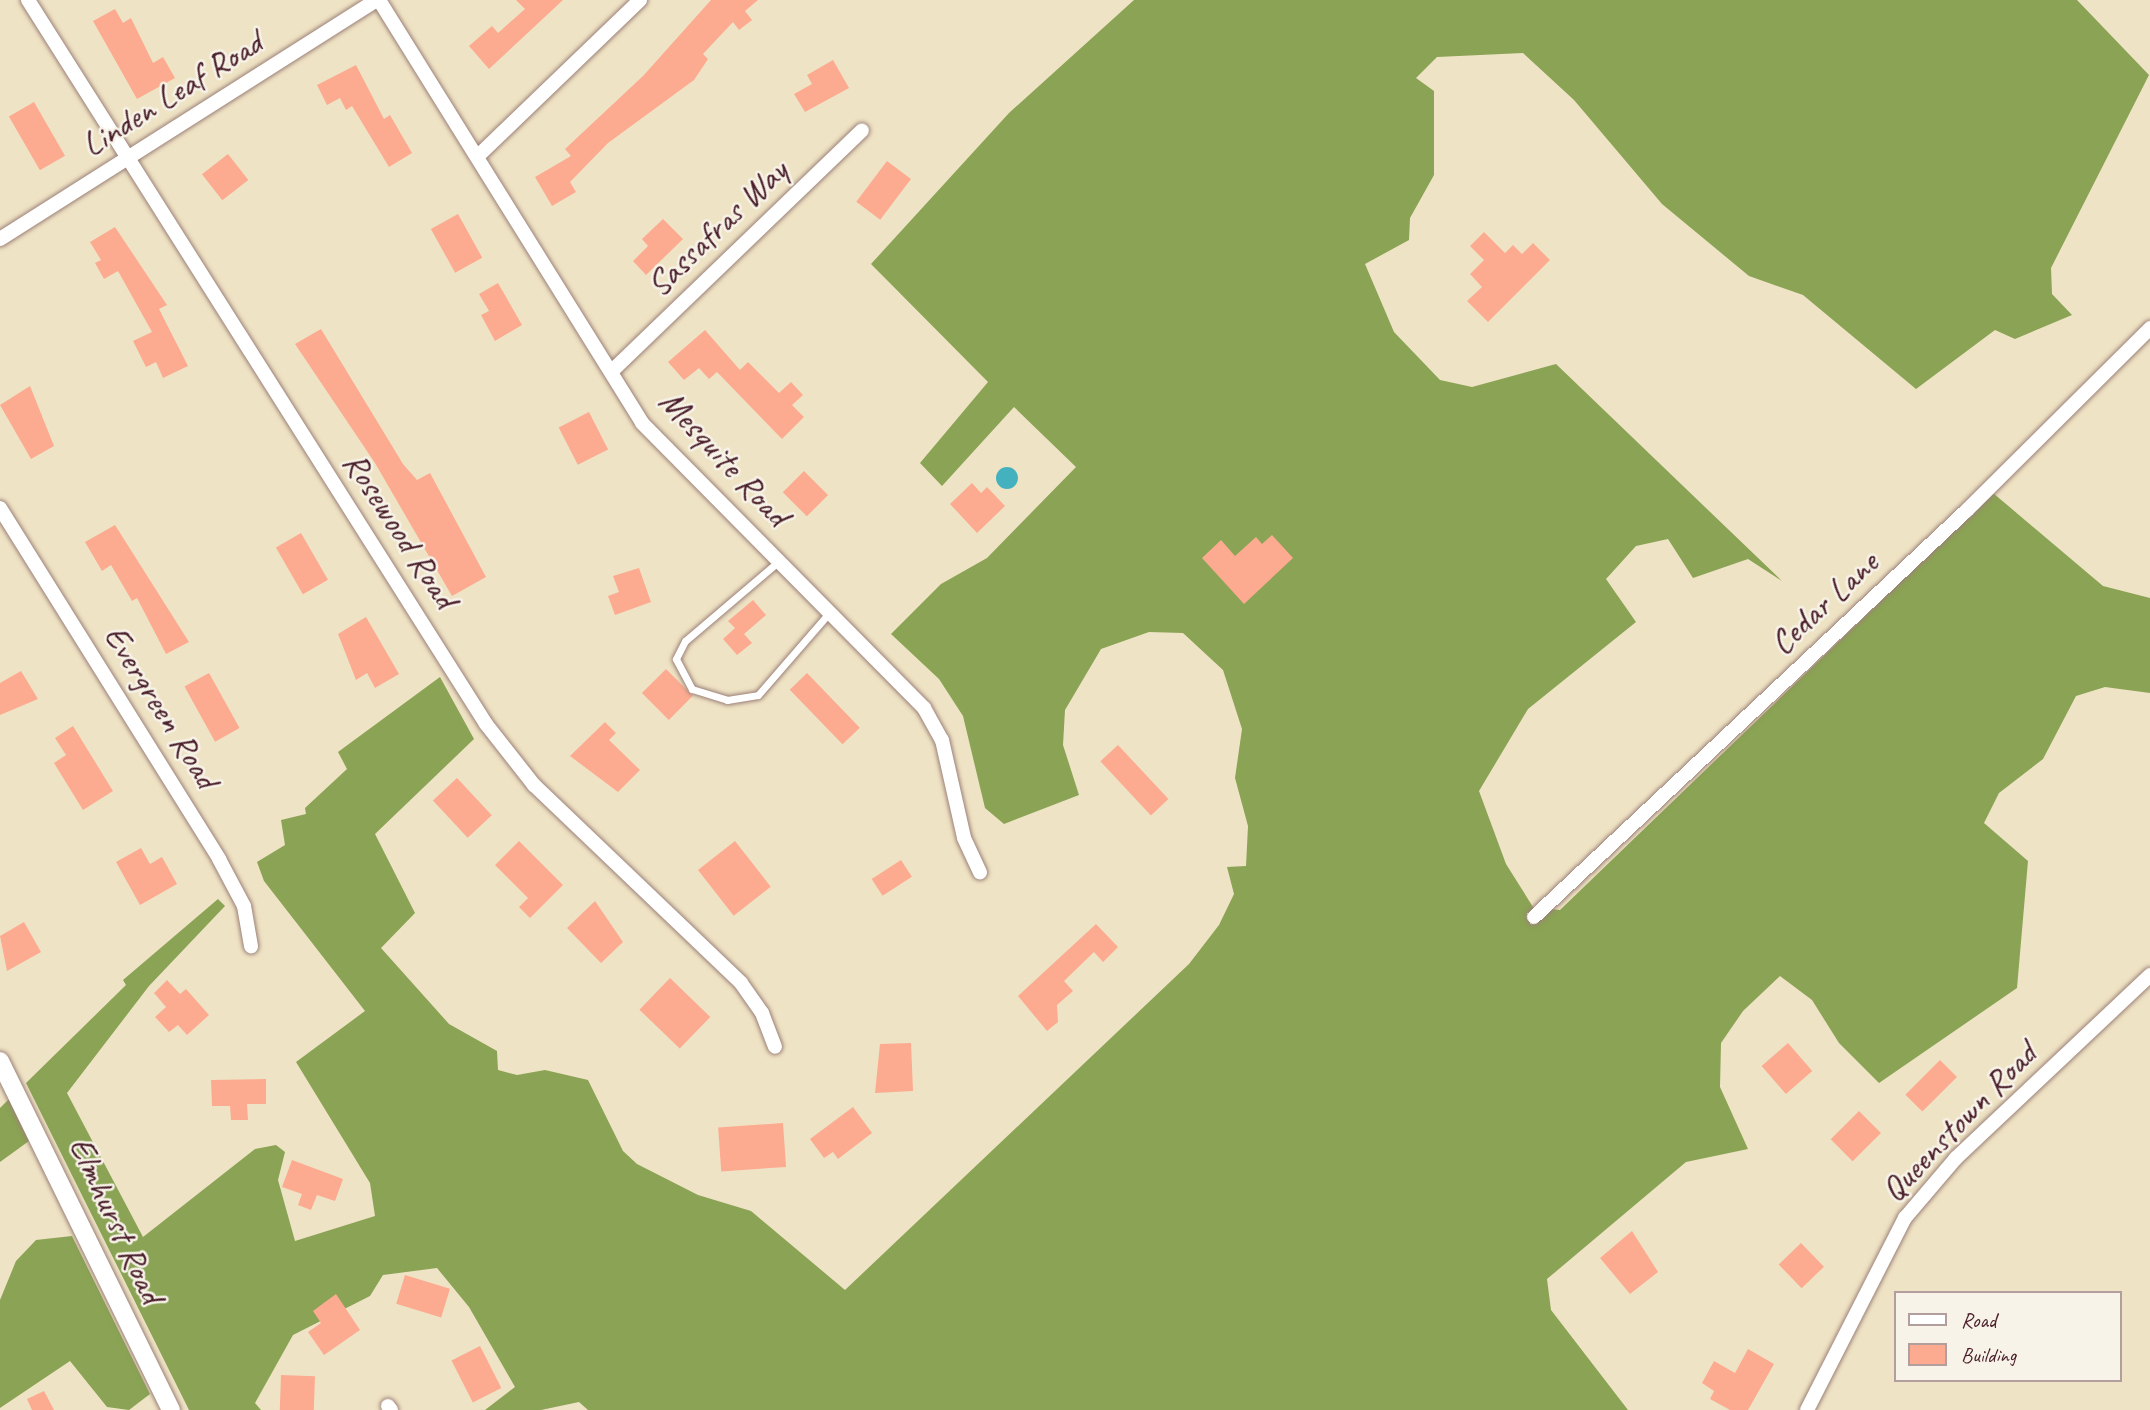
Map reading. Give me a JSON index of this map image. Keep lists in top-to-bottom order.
{
  "streets": {
    "street": [
      "Linden Leaf Road",
      "Sassafras Way",
      "Mesquite Road",
      "Rosewood Road",
      "Cedar Lane",
      "Evergreen Road",
      "Queenstown Road",
      "Elmhurst Road"
    ]
  },
  "crossings": [
    ["Linden Leaf Road", "Mesquite Road"],
    ["Linden Leaf Road", "Rosewood Road"],
    ["Sassafras Way", "Mesquite Road"]
  ],
  "legend": ["Road", "Building"]
}
